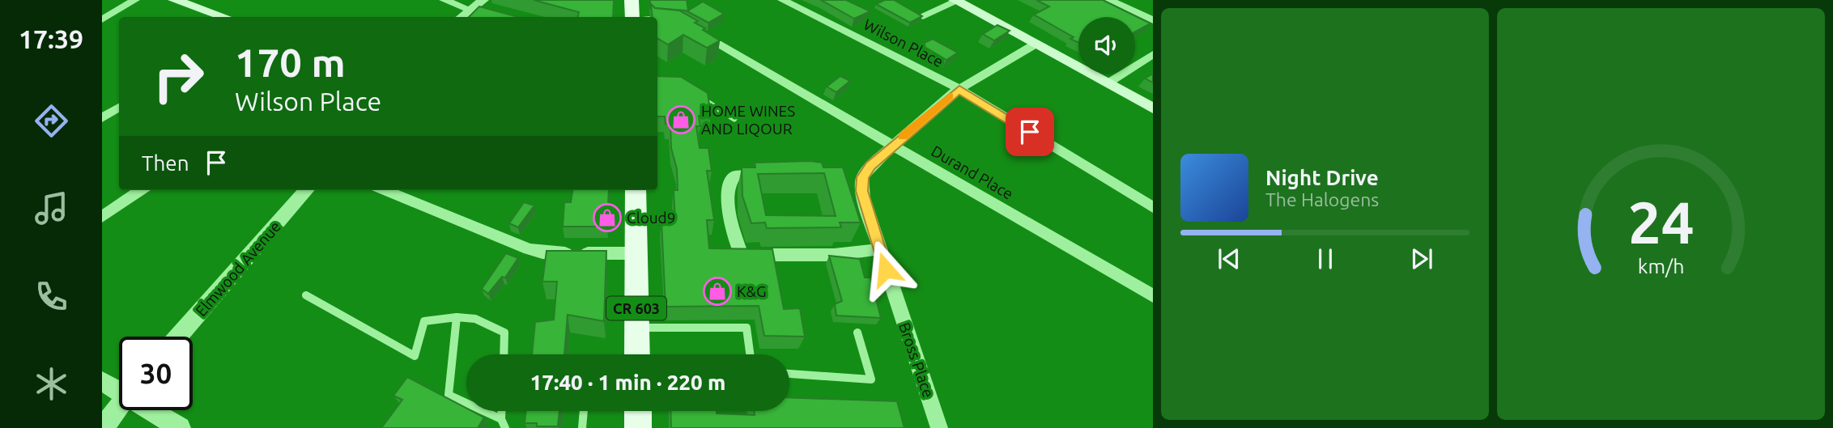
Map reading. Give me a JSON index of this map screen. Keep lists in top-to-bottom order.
{
  "streets": {
    "main road": ["CR 603"],
    "street": [
      "Wilson Place",
      "Durand Place",
      "Elmwood Avenue",
      "Bross Place"
    ]
  },
  "crossings": [
    ["Wilson Place", "Bross Place"],
    ["Durand Place", "Bross Place"]
  ],
  "places": {
    "shop": ["HOME WINES AND LIQOUR", "Cloud9", "K&G"]
  },
  "page": {
    "tabs": "17:39",
    "turn": ["170 m", "Wilson Place"],
    "then": "Then",
    "song": ["Night Drive", "The Halogens"],
    "limit": "30",
    "trip": "17:40 · 1 min · 220 m",
    "gauge": ["24", "km/h"]
  }
}
